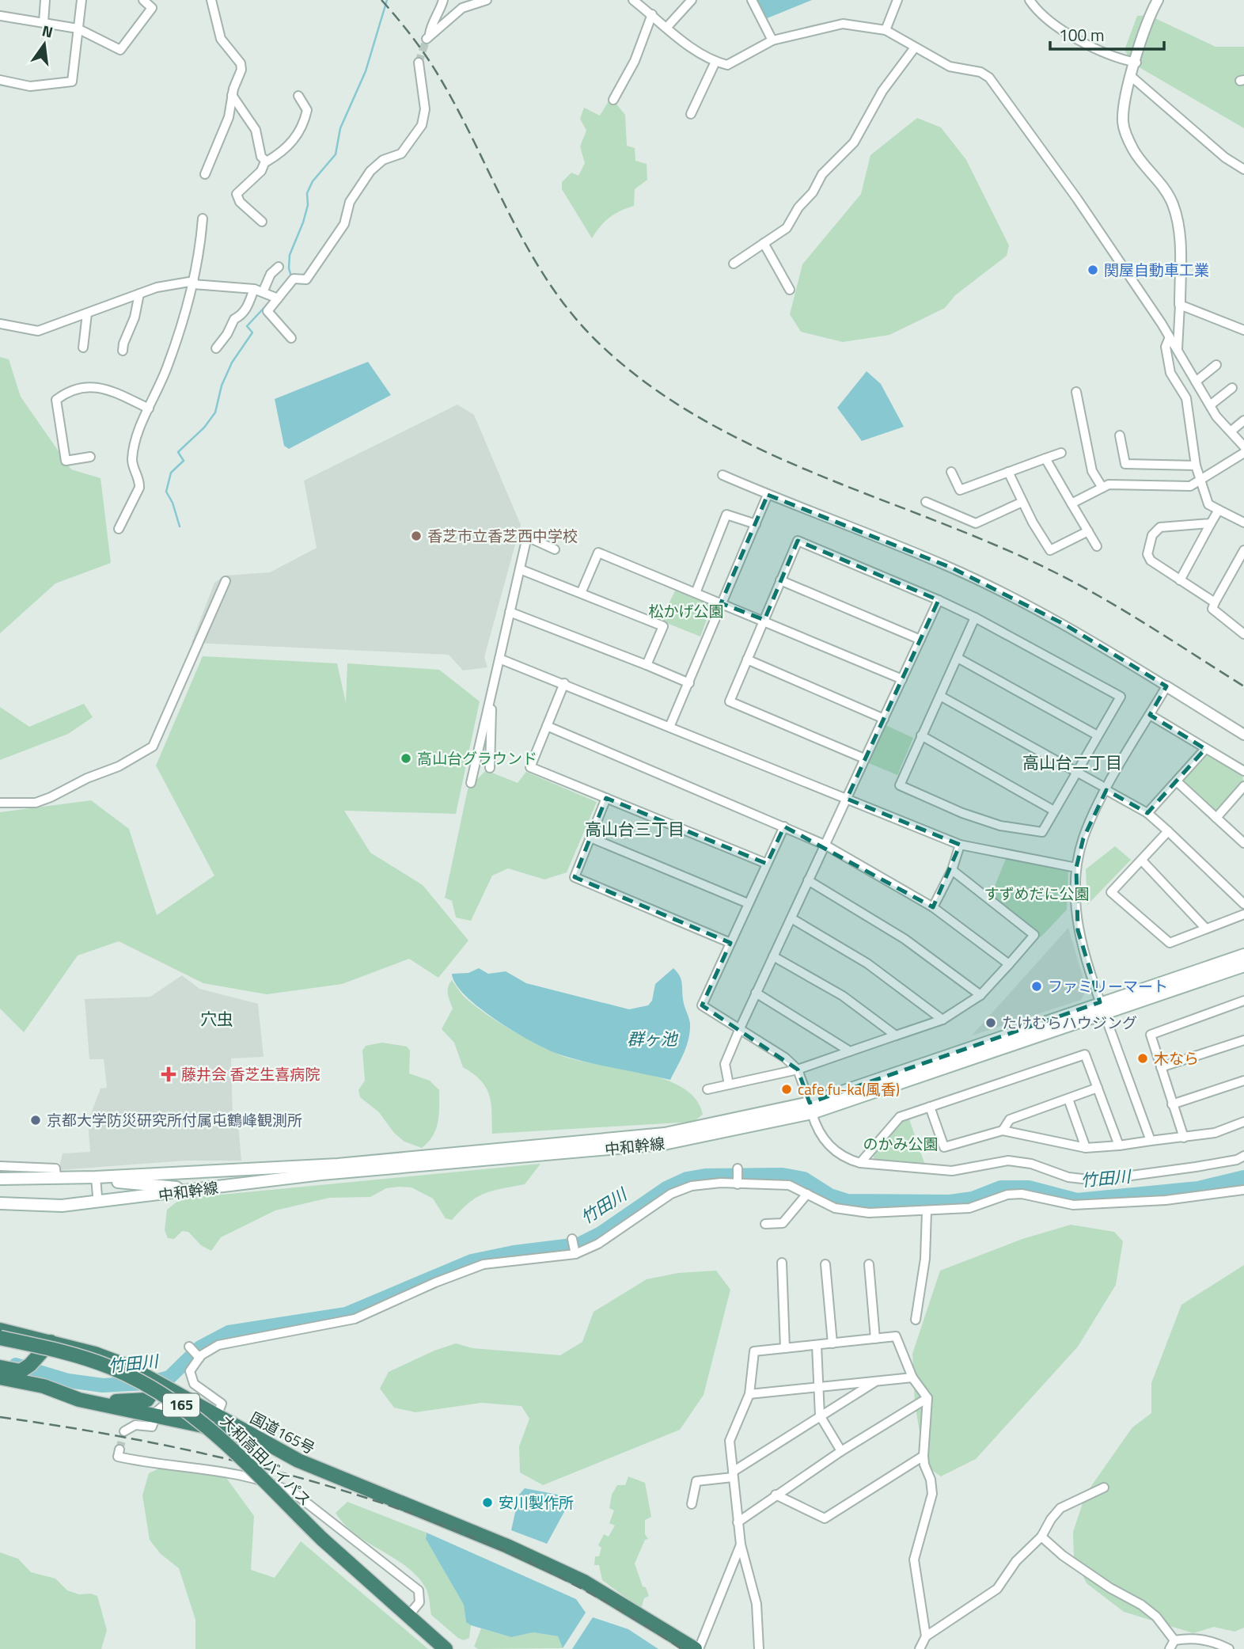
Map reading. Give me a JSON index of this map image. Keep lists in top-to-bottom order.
{
  "streets": {
    "highway": ["165", "国道165号", "大和高田バイパス"],
    "main road": ["中和幹線"]
  },
  "crossings": [
    ["165", "国道165号"]
  ],
  "districts": ["高山台二丁目", "高山台三丁目", "穴虫"],
  "water": ["群ヶ池", "竹田川"],
  "parks": ["松かげ公園", "すずめだに公園", "のかみ公園"],
  "places": {
    "other": [
      "関屋自動車工業",
      "香芝市立香芝西中学校",
      "高山台グラウンド",
      "ファミリーマート",
      "たけむらハウジング",
      "木なら",
      "cafe fu-ka(風香)",
      "京都大学防災研究所付属屯鶴峰観測所",
      "安川製作所"
    ],
    "health": ["藤井会 香芝生喜病院"]
  },
  "scale_bar": "100 m",
  "north": "top"
}
